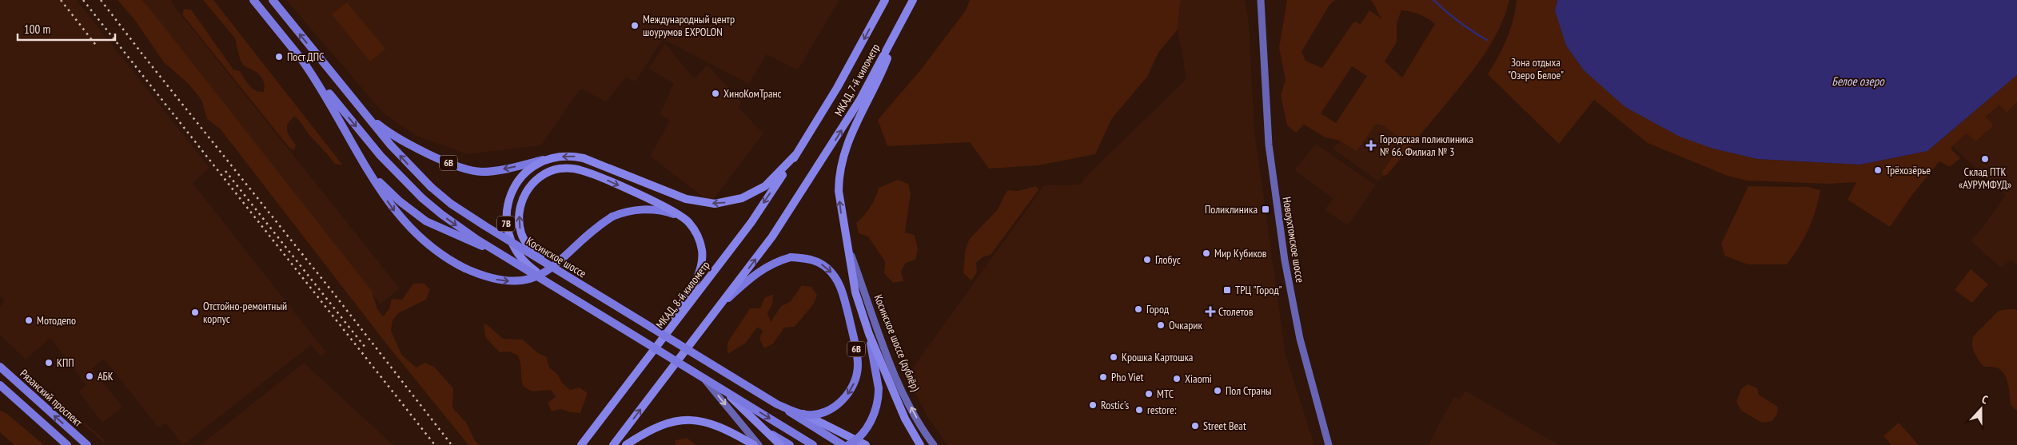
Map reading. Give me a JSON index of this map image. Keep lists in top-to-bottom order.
{
  "streets": {
    "highway": [
      "МКАД, 7-й километр",
      "6B",
      "7B",
      "МКАД, 8-й километр"
    ],
    "main road": [
      "Новоухтомское шоссе",
      "Косинское шоссе",
      "Косинское шоссе (дублёр)",
      "Рязанский проспект"
    ]
  },
  "crossings": [
    ["МКАД, 7-й километр", "6B"],
    ["МКАД, 7-й километр", "МКАД, 8-й километр"],
    ["6B", "7B"],
    ["6B", "Косинское шоссе"],
    ["6B", "МКАД, 8-й километр"]
  ],
  "one_way": ["Косинское шоссе (дублёр)"],
  "water": ["Белое озеро"],
  "parks": ["Зона отдыха \"Озеро Белое\""],
  "places": {
    "other": [
      "Международный центр шоурумов EXPOLON",
      "Пост ДПС",
      "ХиноКомТранс",
      "Склад ПТК «АУРУМФУД»",
      "Трёхозёрье",
      "Мир Кубиков",
      "Глобус",
      "Город",
      "Отстойно-ремонтный корпус",
      "Мотодепо",
      "Очкарик",
      "Крошка Картошка",
      "КПП",
      "АБК",
      "Pho Viet",
      "Xiaomi",
      "Пол Страны",
      "МТС",
      "Rostic's",
      "restore:",
      "Street Beat"
    ],
    "health": ["Городская поликлиника № 66. Филиал № 3", "Столетов"],
    "transit": ["Поликлиника", "ТРЦ \"Город\""]
  },
  "scale_bar": "100 m",
  "north": "top"
}
